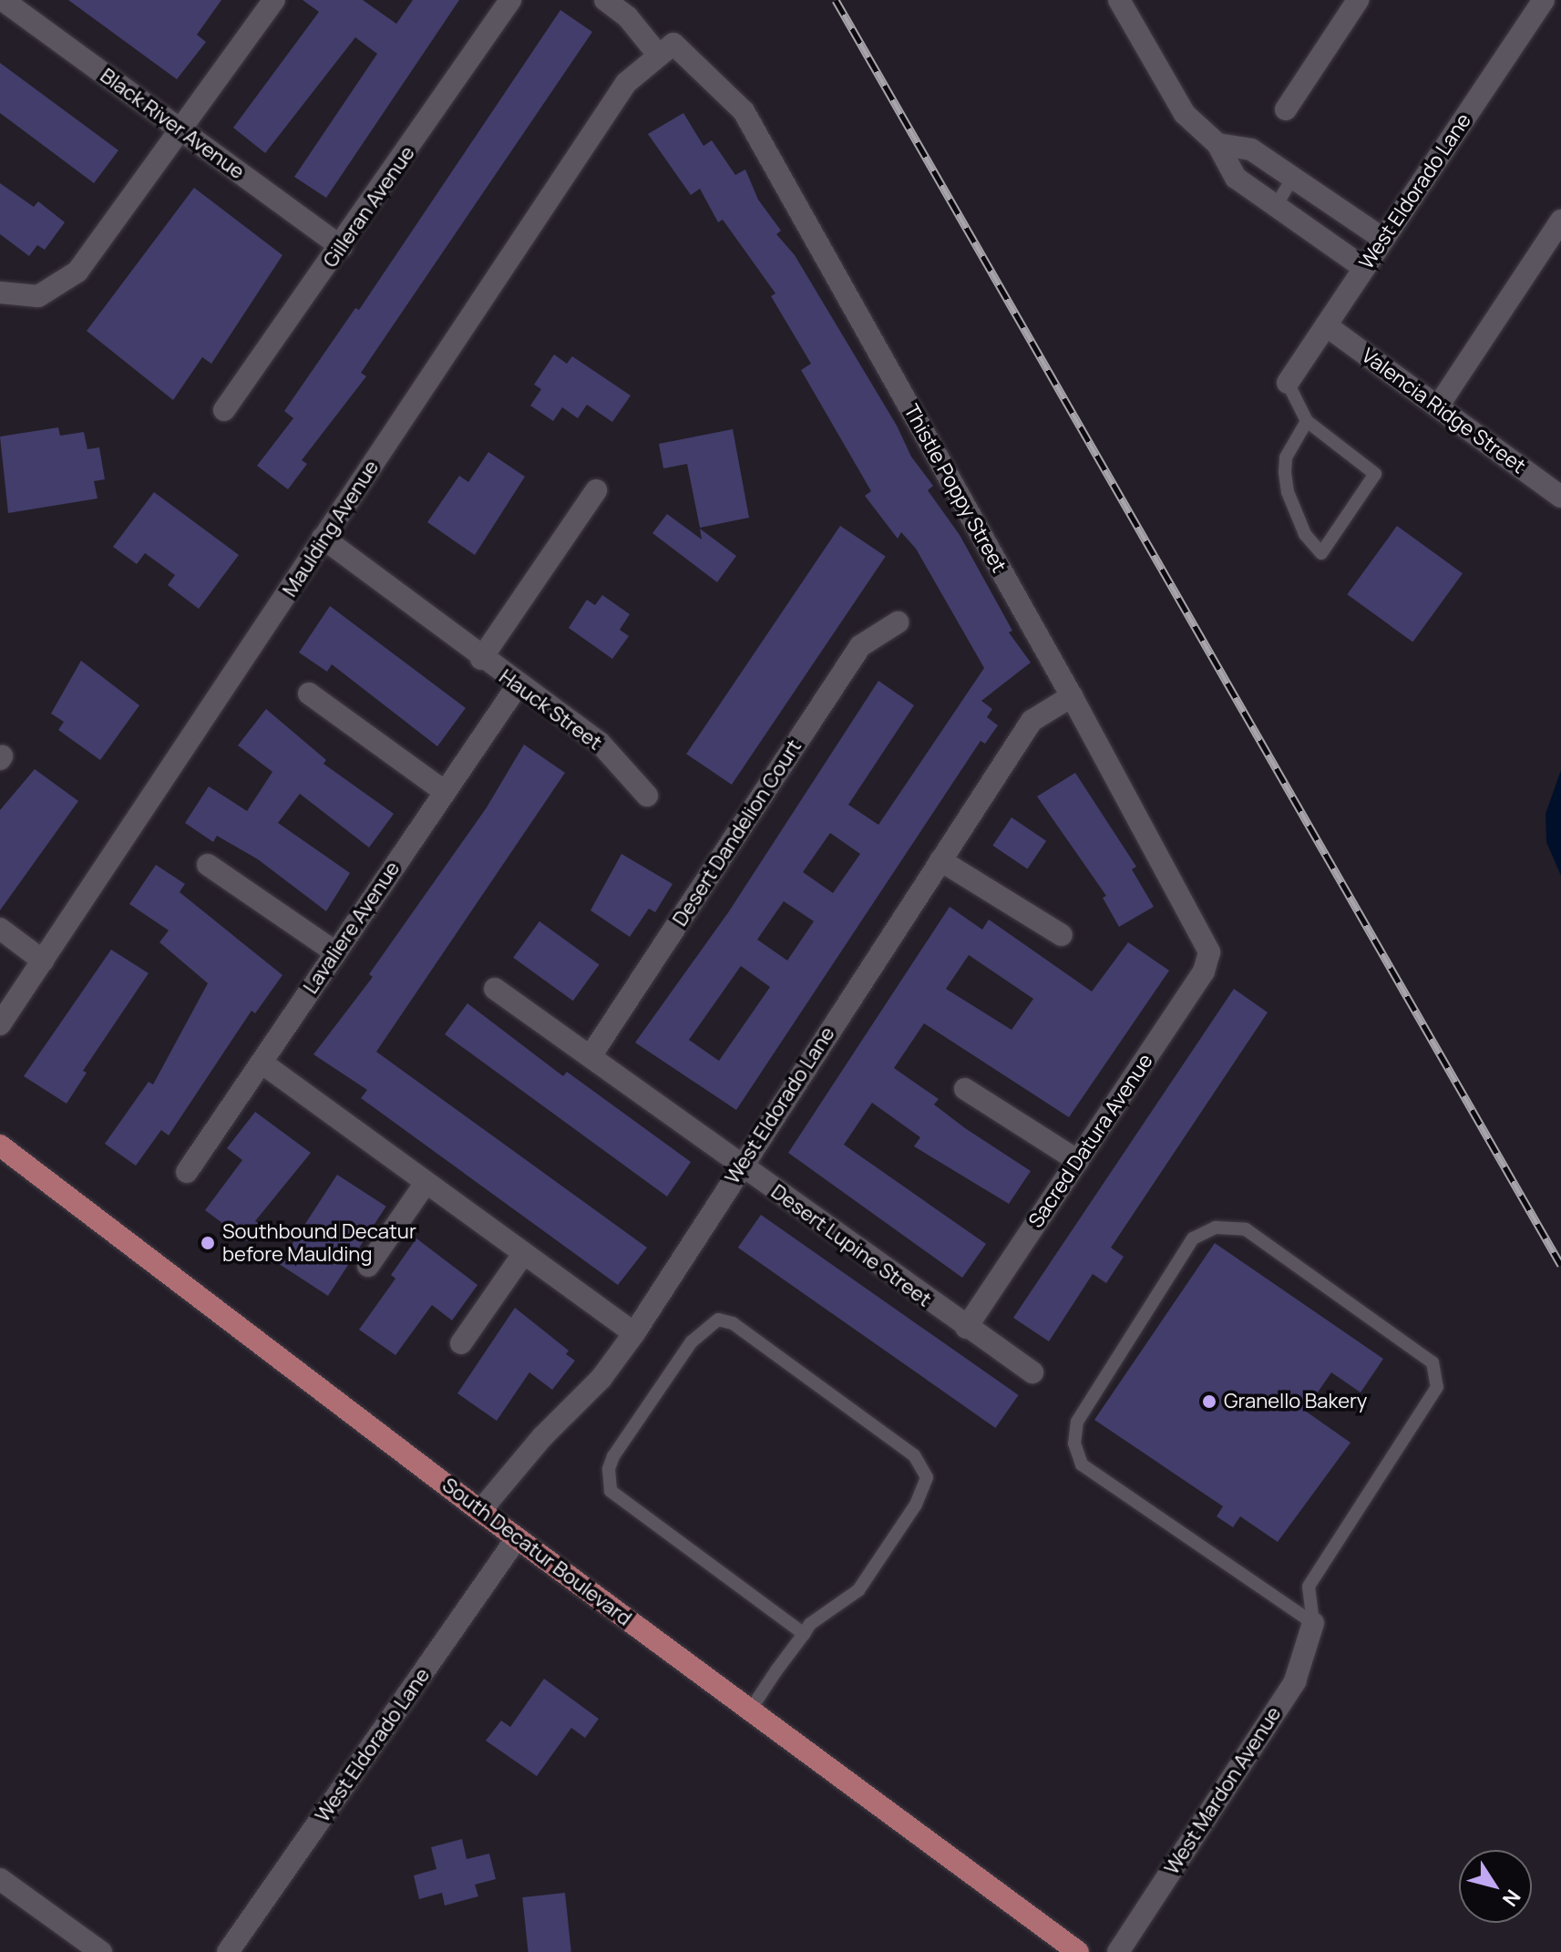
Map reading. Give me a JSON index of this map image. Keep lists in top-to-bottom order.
{
  "streets": {
    "main road": ["South Decatur Boulevard"],
    "street": [
      "Black River Avenue",
      "West Eldorado Lane",
      "Gilleran Avenue",
      "Valencia Ridge Street",
      "Thistle Poppy Street",
      "Maulding Avenue",
      "Hauck Street",
      "Desert Dandelion Court",
      "Lavaliere Avenue",
      "Sacred Datura Avenue",
      "Desert Lupine Street",
      "West Mardon Avenue"
    ]
  },
  "crossings": [
    ["Black River Avenue", "Gilleran Avenue"],
    ["West Eldorado Lane", "Valencia Ridge Street"],
    ["West Eldorado Lane", "Thistle Poppy Street"],
    ["West Eldorado Lane", "Desert Lupine Street"],
    ["West Eldorado Lane", "South Decatur Boulevard"],
    ["Thistle Poppy Street", "Maulding Avenue"],
    ["Thistle Poppy Street", "Sacred Datura Avenue"],
    ["Maulding Avenue", "Hauck Street"],
    ["Hauck Street", "Lavaliere Avenue"],
    ["Desert Dandelion Court", "Desert Lupine Street"],
    ["Sacred Datura Avenue", "Desert Lupine Street"]
  ],
  "places": ["Southbound Decatur before Maulding", "Granello Bakery"],
  "north": "bottom right"
}
